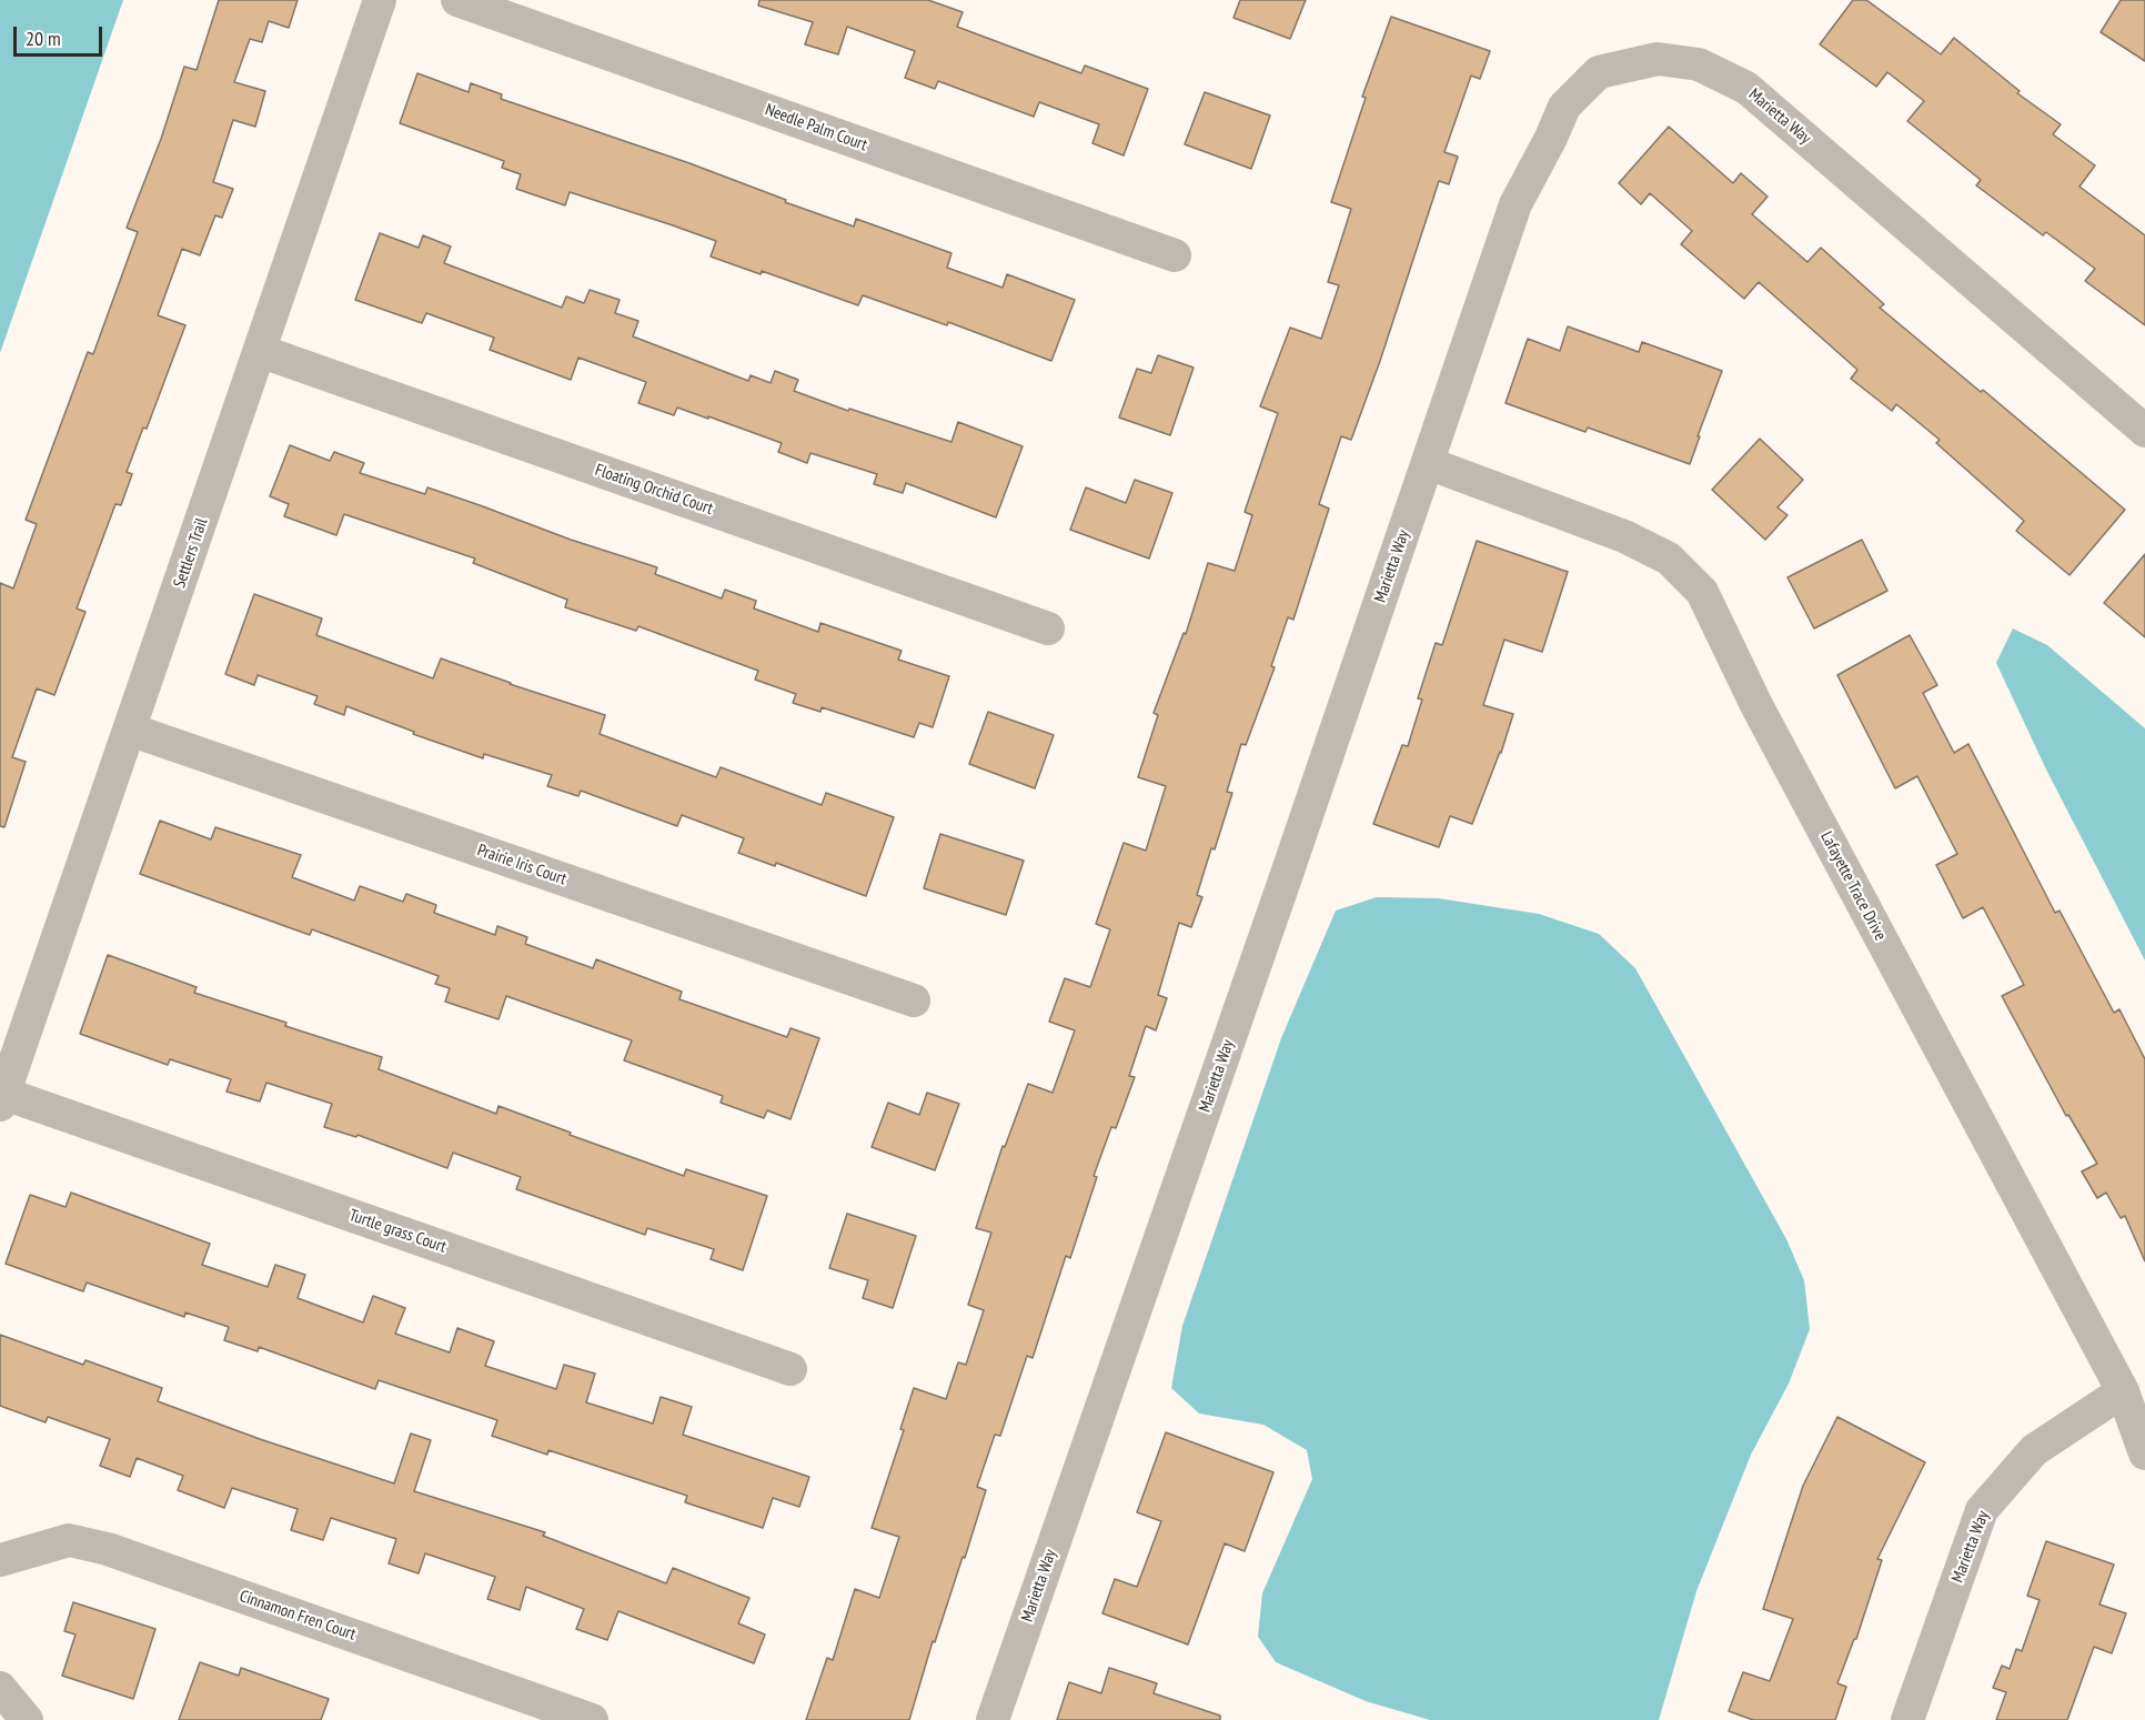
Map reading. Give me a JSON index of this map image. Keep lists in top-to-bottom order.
{
  "streets": {
    "street": [
      "Marietta Way",
      "Needle Palm Court",
      "Floating Orchid Court",
      "Settlers Trail",
      "Prairie Iris Court",
      "Lafayette Trace Drive",
      "Turtle grass Court",
      "Cinnamon Fren Court"
    ]
  },
  "crossings": [
    ["Marietta Way", "Lafayette Trace Drive"],
    ["Floating Orchid Court", "Settlers Trail"],
    ["Settlers Trail", "Prairie Iris Court"],
    ["Settlers Trail", "Turtle grass Court"]
  ],
  "scale_bar": "20 m"
}
